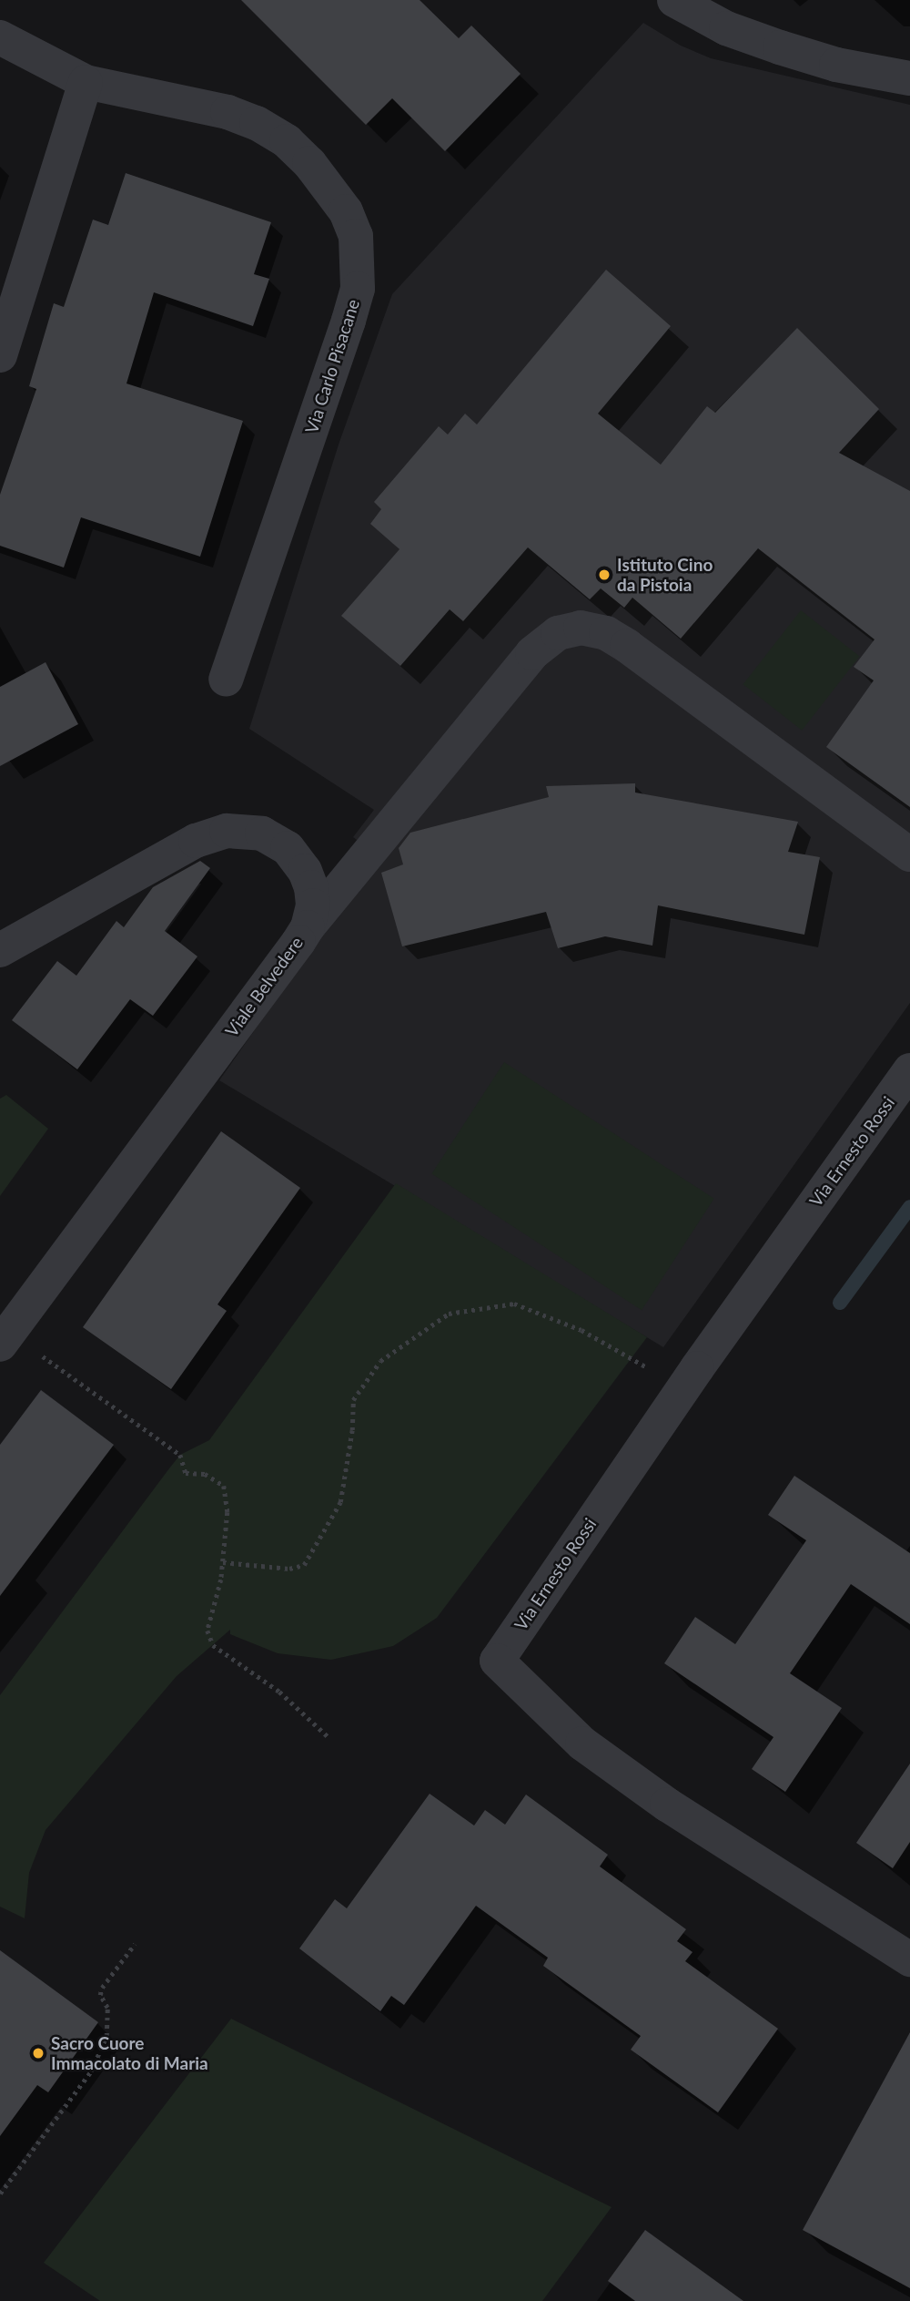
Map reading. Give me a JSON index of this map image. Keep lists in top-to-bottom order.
{
  "streets": {
    "street": ["Via Carlo Pisacane", "Viale Belvedere", "Via Ernesto Rossi"]
  },
  "places": ["Istituto Cino da Pistoia", "Sacro Cuore Immacolato di Maria"]
}
